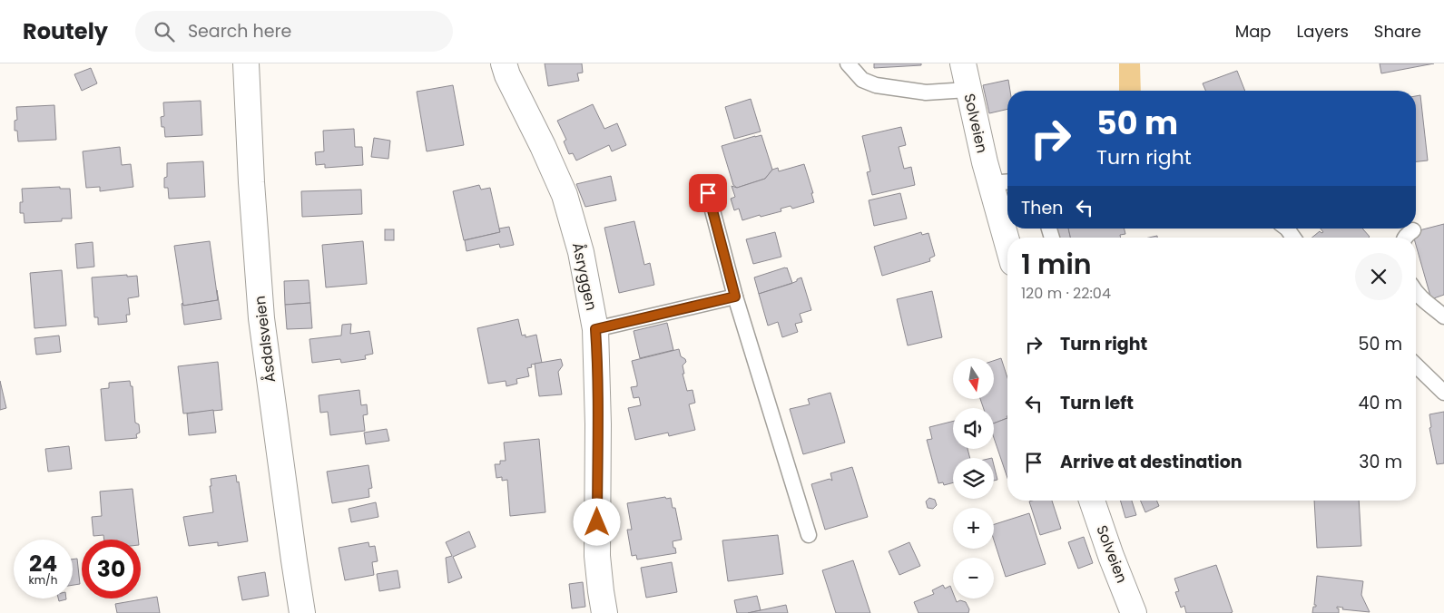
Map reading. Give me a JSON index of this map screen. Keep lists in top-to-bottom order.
{
  "streets": {
    "street": ["Solveien", "Åsryggen", "Åsdalsveien"]
  },
  "north": "bottom",
  "page": {
    "header": "Routely",
    "search": "Search here",
    "nav": ["Map", "Layers", "Share"],
    "turn": ["50 m", "Turn right"],
    "then": "Then",
    "heading": ["1 min", "120 m · 22:04"],
    "list": [
      {
        "name": "Turn right",
        "value": "50 m"
      },
      {
        "name": "Turn left",
        "value": "40 m"
      },
      {
        "name": "Arrive at destination",
        "value": "30 m"
      }
    ],
    "map_buttons": ["+", "−"],
    "speed": "24 km/h",
    "limit": "30"
  }
}
